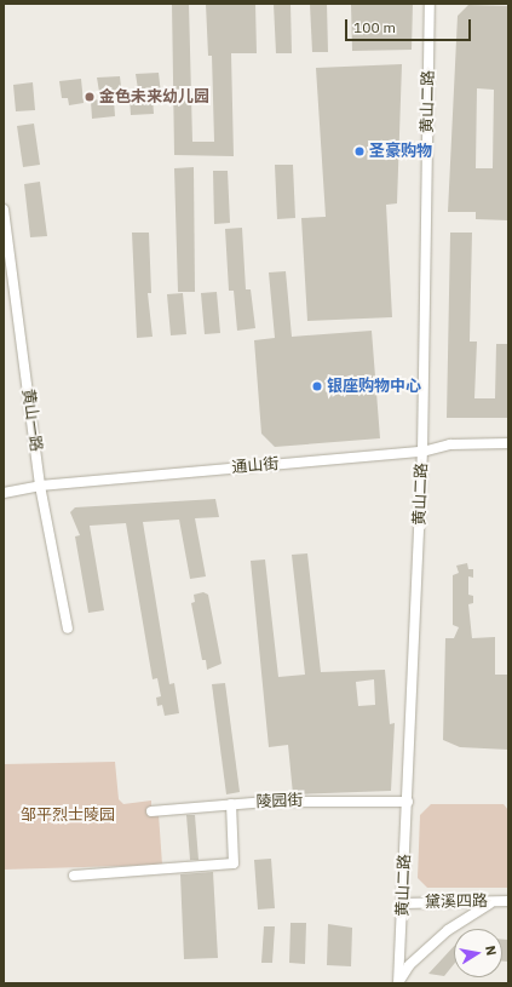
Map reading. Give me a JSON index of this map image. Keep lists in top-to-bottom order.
{
  "streets": {
    "street": [
      "黄山二路",
      "黄山一路",
      "通山街",
      "陵园街",
      "黛溪四路"
    ]
  },
  "crossings": [
    ["黄山二路", "通山街"],
    ["黄山二路", "陵园街"],
    ["黄山二路", "黛溪四路"],
    ["黄山一路", "通山街"]
  ],
  "parks": ["邹平烈士陵园"],
  "places": ["金色未来幼儿园", "圣豪购物", "银座购物中心"],
  "scale_bar": "100 m",
  "north": "right"
}
